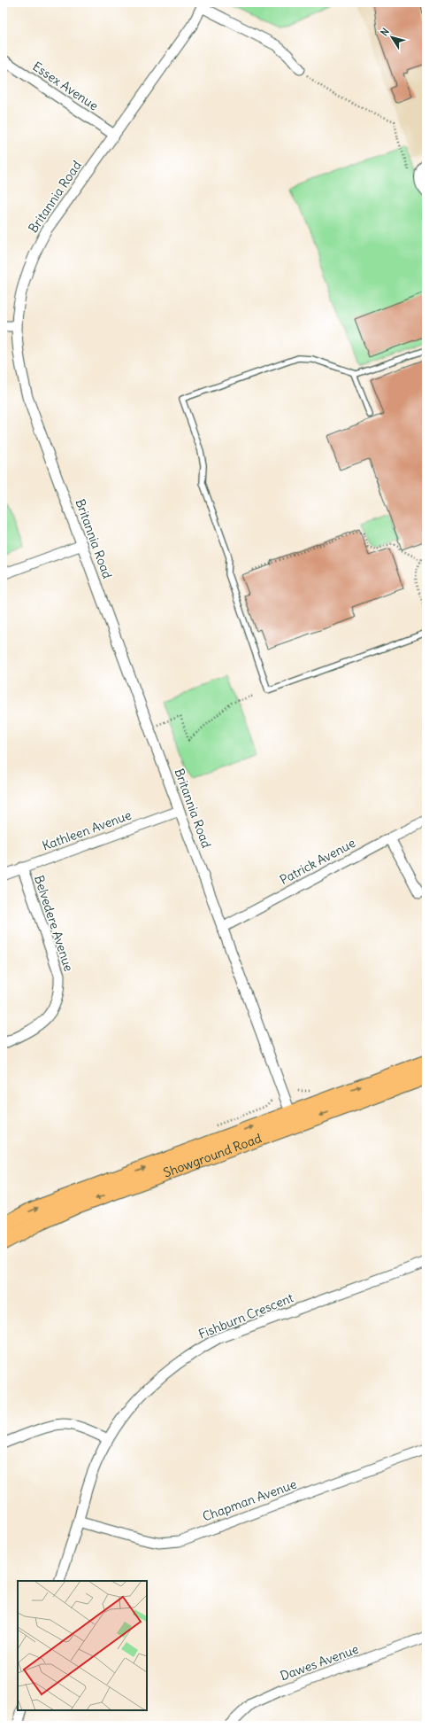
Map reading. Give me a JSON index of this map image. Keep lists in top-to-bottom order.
{
  "streets": {
    "main road": ["Showground Road"],
    "street": [
      "Essex Avenue",
      "Britannia Road",
      "Kathleen Avenue",
      "Patrick Avenue",
      "Belvedere Avenue",
      "Fishburn Crescent",
      "Chapman Avenue",
      "Dawes Avenue"
    ]
  },
  "crossings": [
    ["Essex Avenue", "Britannia Road"],
    ["Britannia Road", "Kathleen Avenue"],
    ["Britannia Road", "Patrick Avenue"],
    ["Britannia Road", "Showground Road"],
    ["Kathleen Avenue", "Belvedere Avenue"],
    ["Fishburn Crescent", "Chapman Avenue"]
  ],
  "north": "top left"
}
